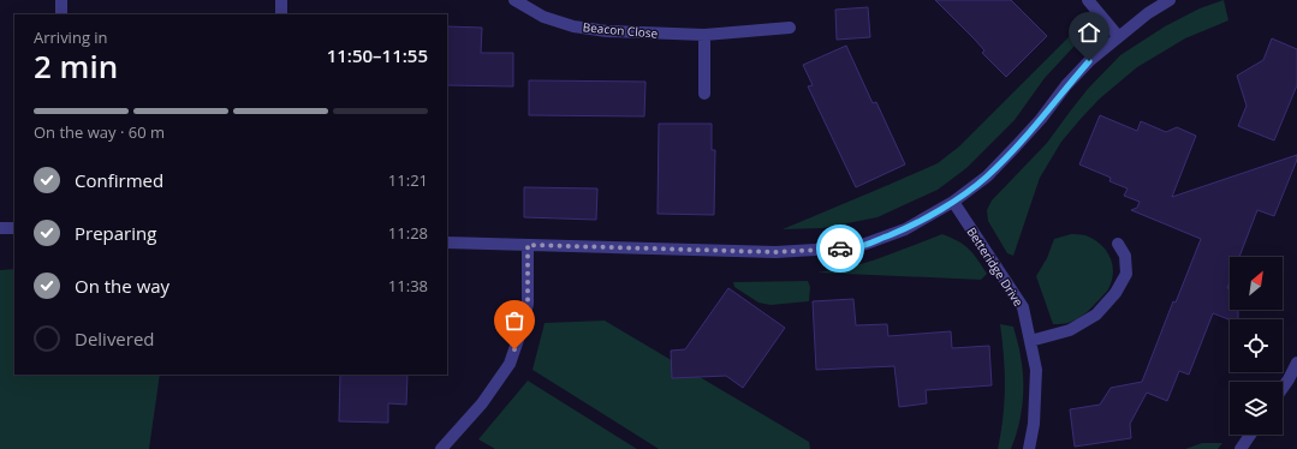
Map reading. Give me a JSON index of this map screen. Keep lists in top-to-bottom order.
{
  "streets": {
    "street": ["Beacon Close", "Betteridge Drive"]
  },
  "north": "top right",
  "page": {
    "heading": ["2 min", "Arriving in", "11:50–11:55"],
    "bar": "On the way · 60 m",
    "list": [
      ["Confirmed", "11:21"],
      ["Preparing", "11:28"],
      ["On the way", "11:38"],
      "Delivered"
    ]
  }
}
